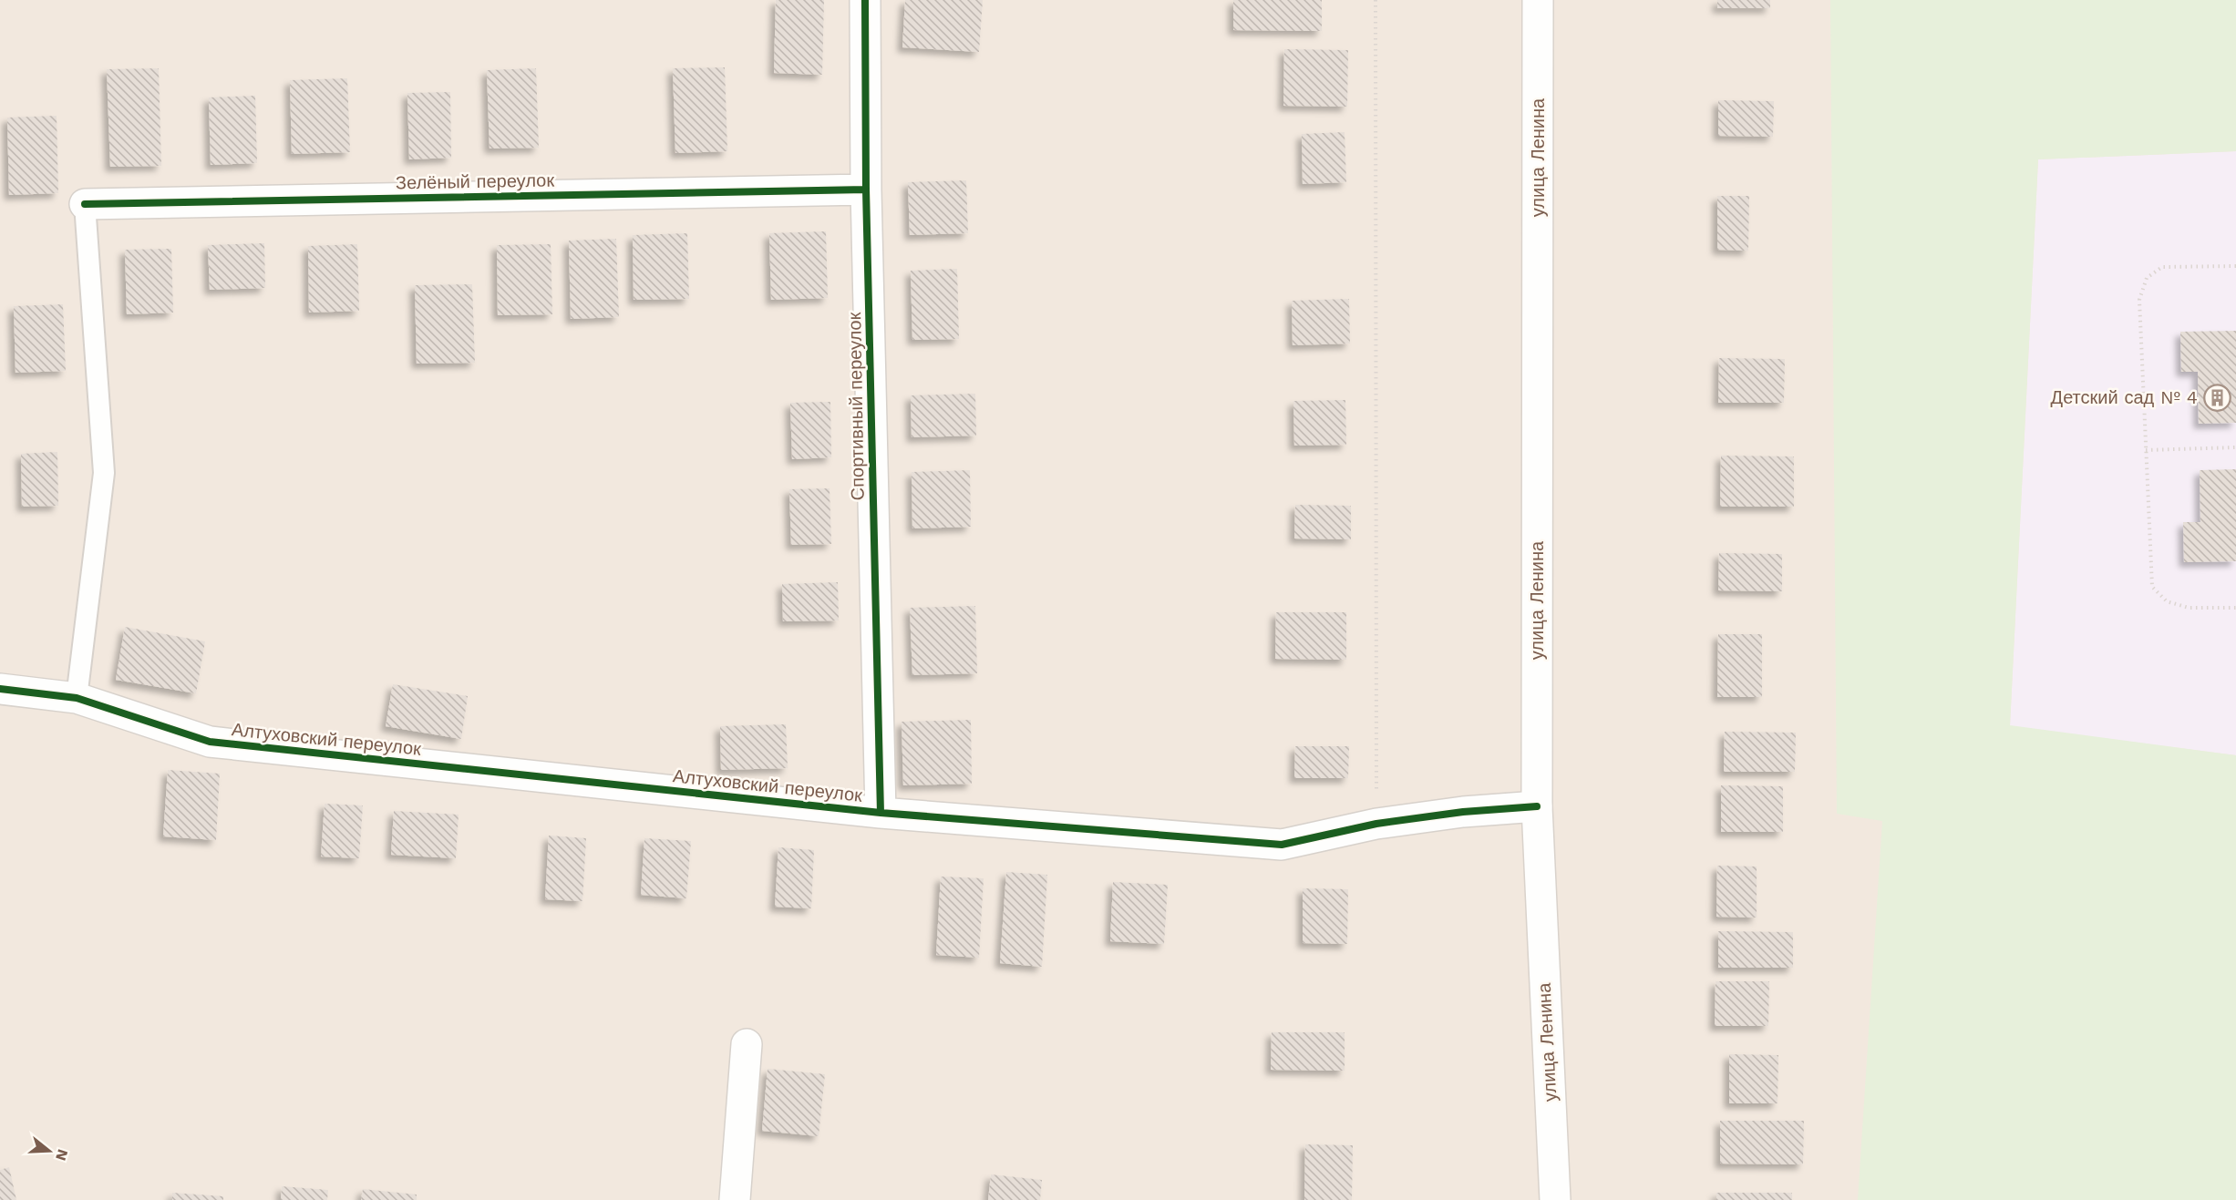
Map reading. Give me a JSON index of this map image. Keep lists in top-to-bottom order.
{
  "streets": {
    "street": [
      "улица Ленина",
      "Зелёный переулок",
      "Спортивный переулок",
      "Алтуховский переулок"
    ]
  },
  "crossings": [
    ["улица Ленина", "Алтуховский переулок"],
    ["Зелёный переулок", "Спортивный переулок"],
    ["Спортивный переулок", "Алтуховский переулок"]
  ],
  "places": {
    "building": ["Детский сад № 4"]
  },
  "north": "right"
}
